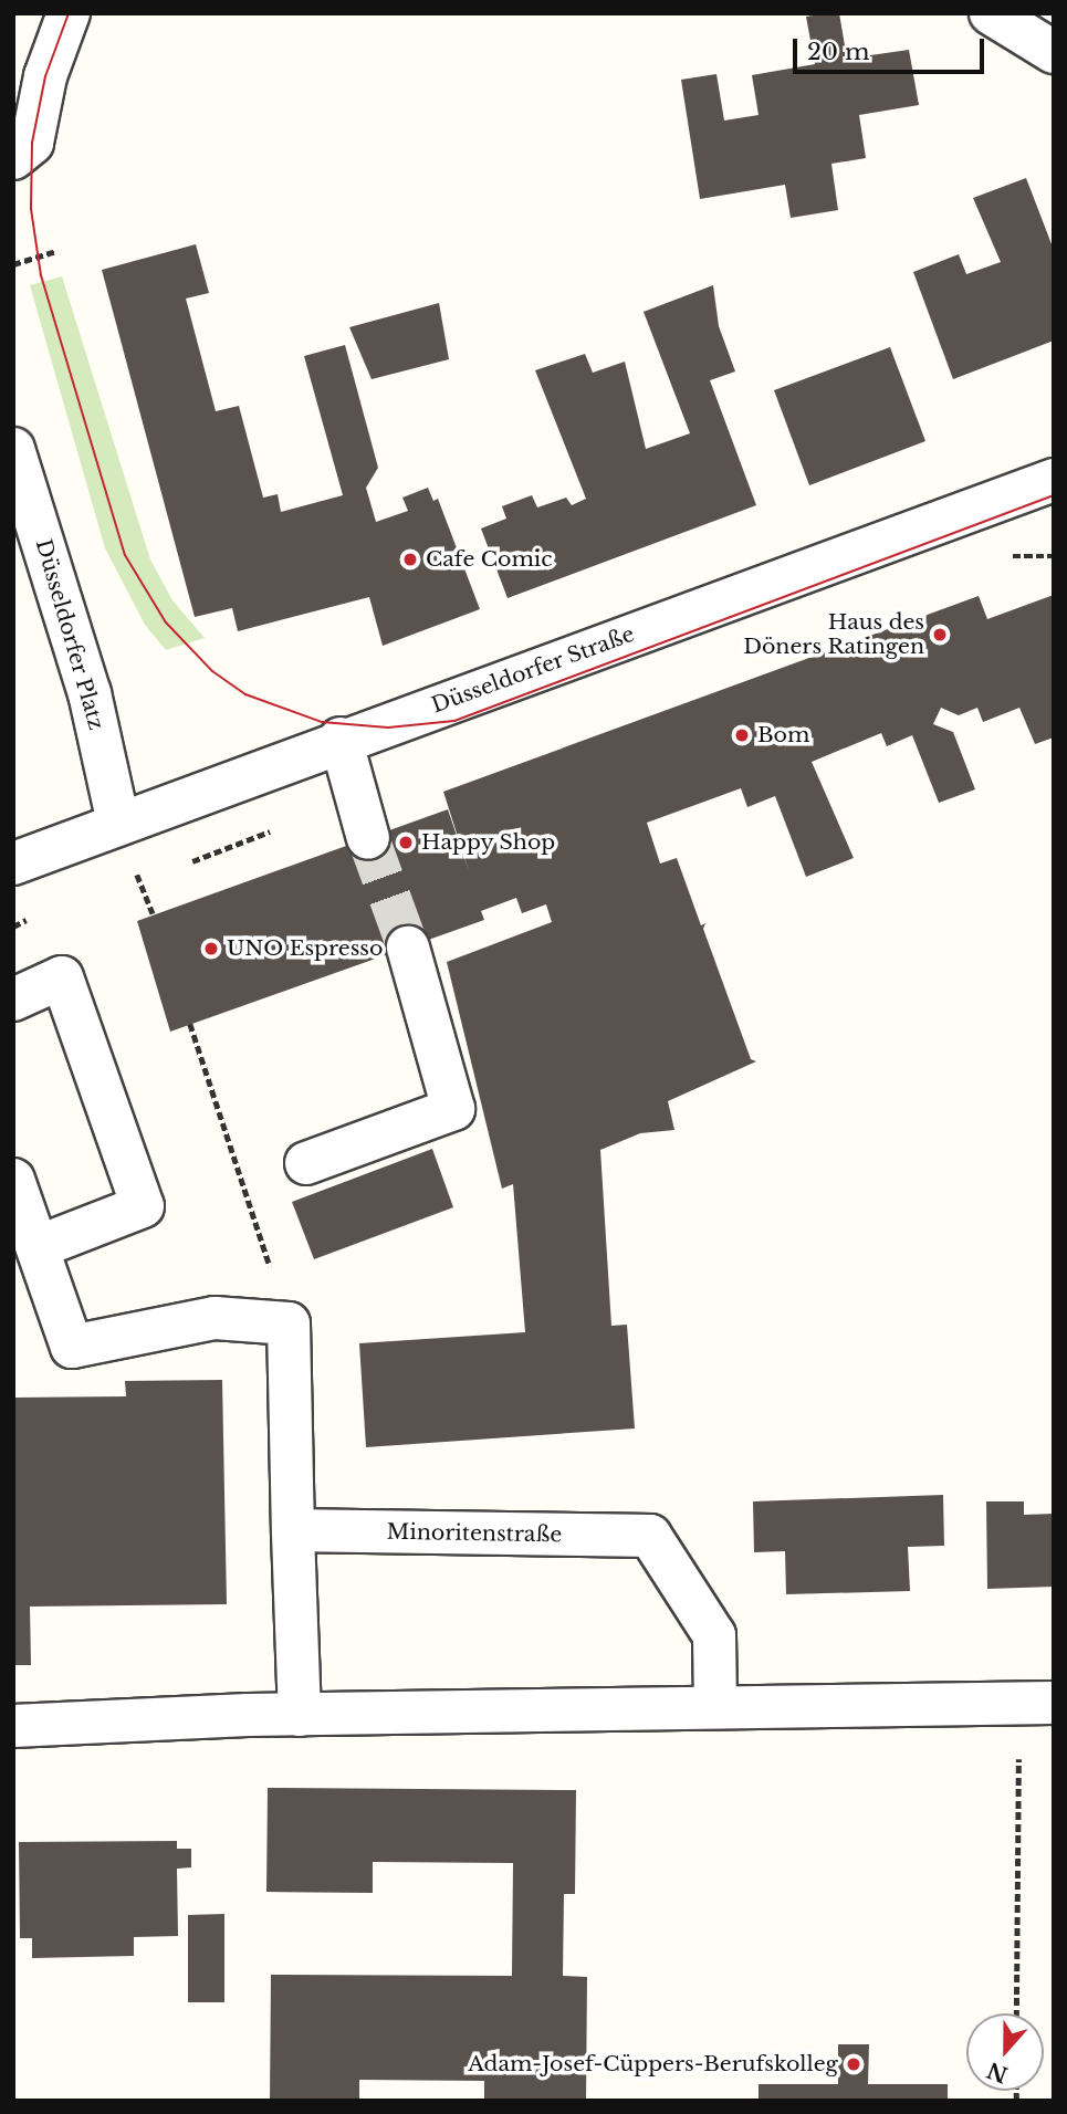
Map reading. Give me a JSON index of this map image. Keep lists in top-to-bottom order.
{
  "streets": {
    "street": ["Düsseldorfer Platz", "Düsseldorfer Straße", "Minoritenstraße"]
  },
  "crossings": [
    ["Düsseldorfer Platz", "Düsseldorfer Straße"]
  ],
  "places": [
    "Cafe Comic",
    "Haus des Döners Ratingen",
    "Bom",
    "Happy Shop",
    "UNO Espresso",
    "Adam-Josef-Cüppers-Berufskolleg"
  ],
  "scale_bar": "20 m",
  "north": "bottom"
}
